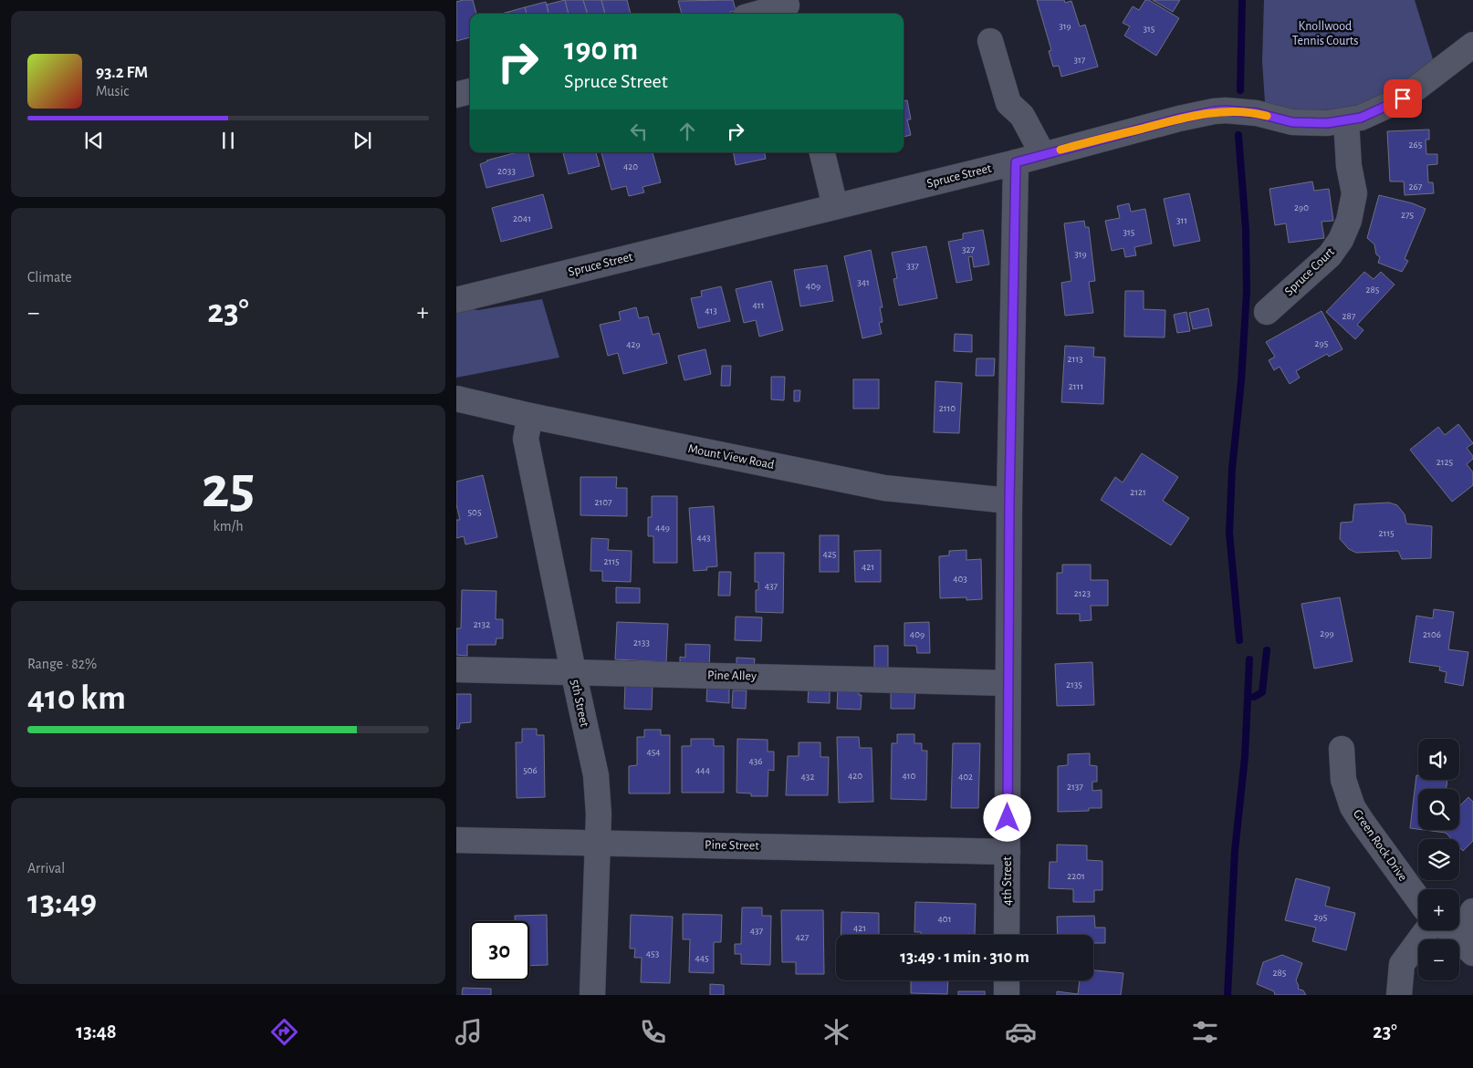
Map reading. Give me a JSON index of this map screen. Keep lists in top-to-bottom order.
{
  "streets": {
    "street": [
      "Spruce Street",
      "Spruce Court",
      "Mount View Road",
      "Pine Alley",
      "5th Street",
      "Pine Street",
      "Green Rock Drive",
      "4th Street"
    ]
  },
  "crossings": [
    ["Spruce Street", "Spruce Court"],
    ["Spruce Street", "4th Street"],
    ["Mount View Road", "5th Street"],
    ["Mount View Road", "4th Street"],
    ["Pine Alley", "5th Street"],
    ["Pine Alley", "4th Street"],
    ["5th Street", "Pine Street"],
    ["Pine Street", "4th Street"]
  ],
  "parks": ["Knollwood Tennis Courts"],
  "house_numbers": [
    "319",
    "315",
    "317",
    "265",
    "420",
    "2033",
    "267",
    "290",
    "275",
    "2041",
    "311",
    "315",
    "327",
    "319",
    "337",
    "341",
    "409",
    "285",
    "411",
    "413",
    "287",
    "295",
    "429",
    "2113",
    "2111",
    "2110",
    "2125",
    "2121",
    "2107",
    "505",
    "449",
    "2115",
    "443",
    "425",
    "2115",
    "421",
    "403",
    "437",
    "2123",
    "2132",
    "299",
    "409",
    "2106",
    "2133",
    "2135",
    "454",
    "436",
    "506",
    "444",
    "420",
    "410",
    "432",
    "402",
    "2137",
    "2201",
    "295",
    "401",
    "421",
    "437",
    "427",
    "453",
    "445",
    "285"
  ],
  "page": {
    "turn": ["190 m", "Spruce Street"],
    "song": ["93.2 FM", "Music"],
    "tile": [
      "Climate",
      ["25", "km/h"],
      ["Range · 82%", "410 km"],
      ["Arrival", "13:49"]
    ],
    "heat": ["−", "23°", "+"],
    "map_buttons": ["+", "−"],
    "limit": "30",
    "trip": "13:49 · 1 min · 310 m",
    "tabs": ["13:48", "23°"]
  }
}
